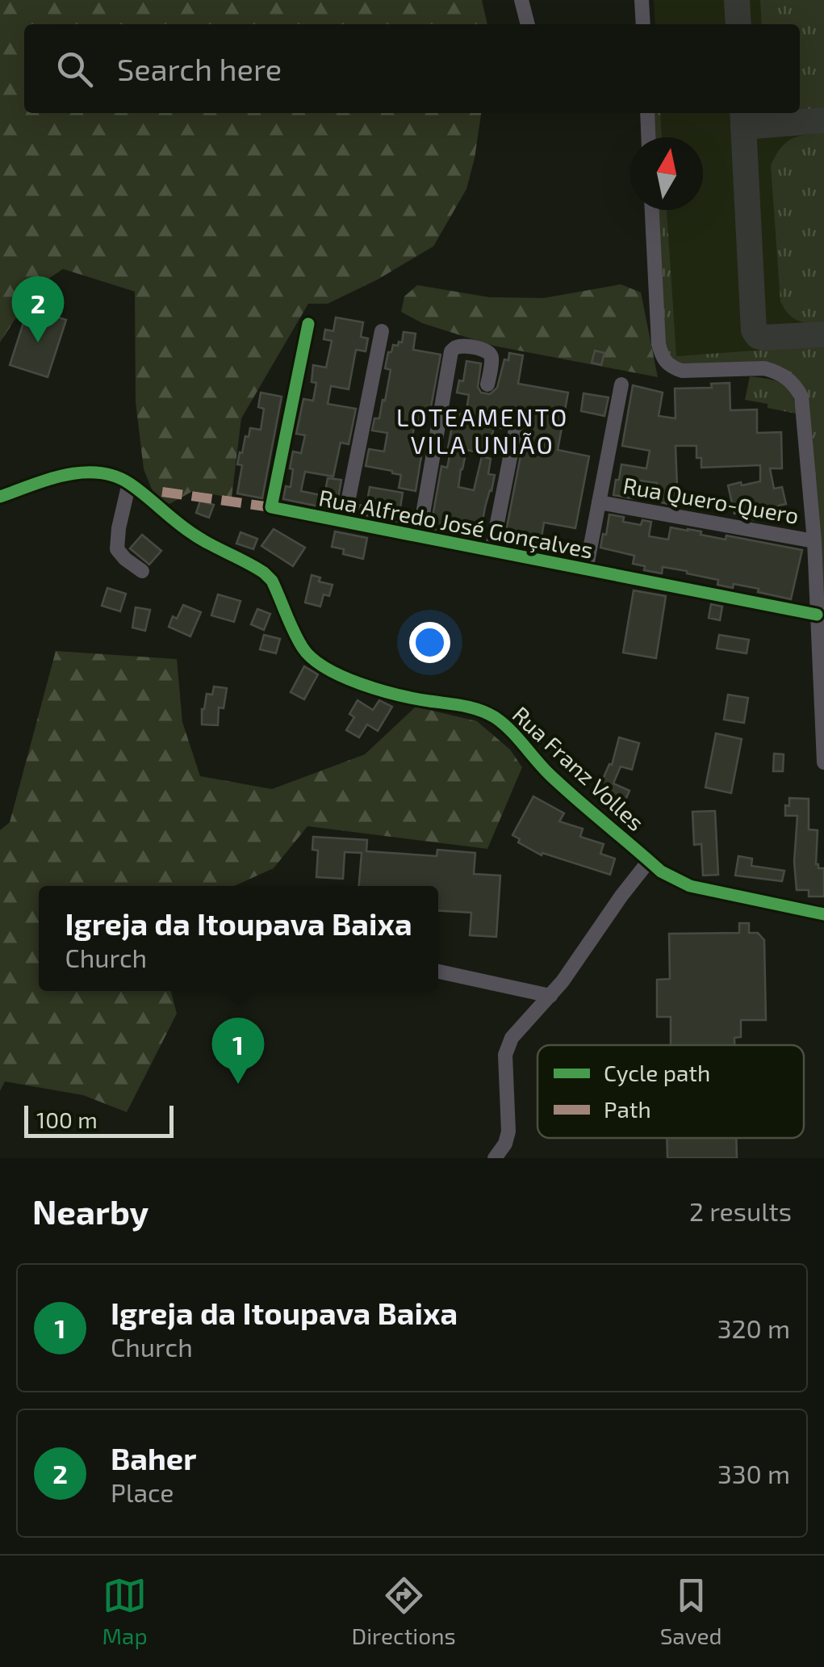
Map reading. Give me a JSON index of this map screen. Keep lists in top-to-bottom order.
{
  "streets": {
    "street": ["Rua Quero-Quero", "Rua Alfredo José Gonçalves", "Rua Franz Volles"]
  },
  "districts": ["LOTEAMENTO VILA UNIÃO"],
  "legend": ["Cycle path", "Path"],
  "scale_bar": "100 m",
  "north": "top",
  "page": {
    "search": "Search here",
    "pins": ["2", "1"],
    "popup": ["Igreja da Itoupava Baixa", "Church"],
    "scale": "100 m",
    "heading": ["Nearby", "2 results"],
    "list": [
      {
        "mark": "1",
        "name": "Igreja da Itoupava Baixa",
        "note": "Church",
        "value": "320 m"
      },
      {
        "mark": "2",
        "name": "Baher",
        "note": "Place",
        "value": "330 m"
      }
    ],
    "nav": ["Map", "Directions", "Saved"]
  }
}
